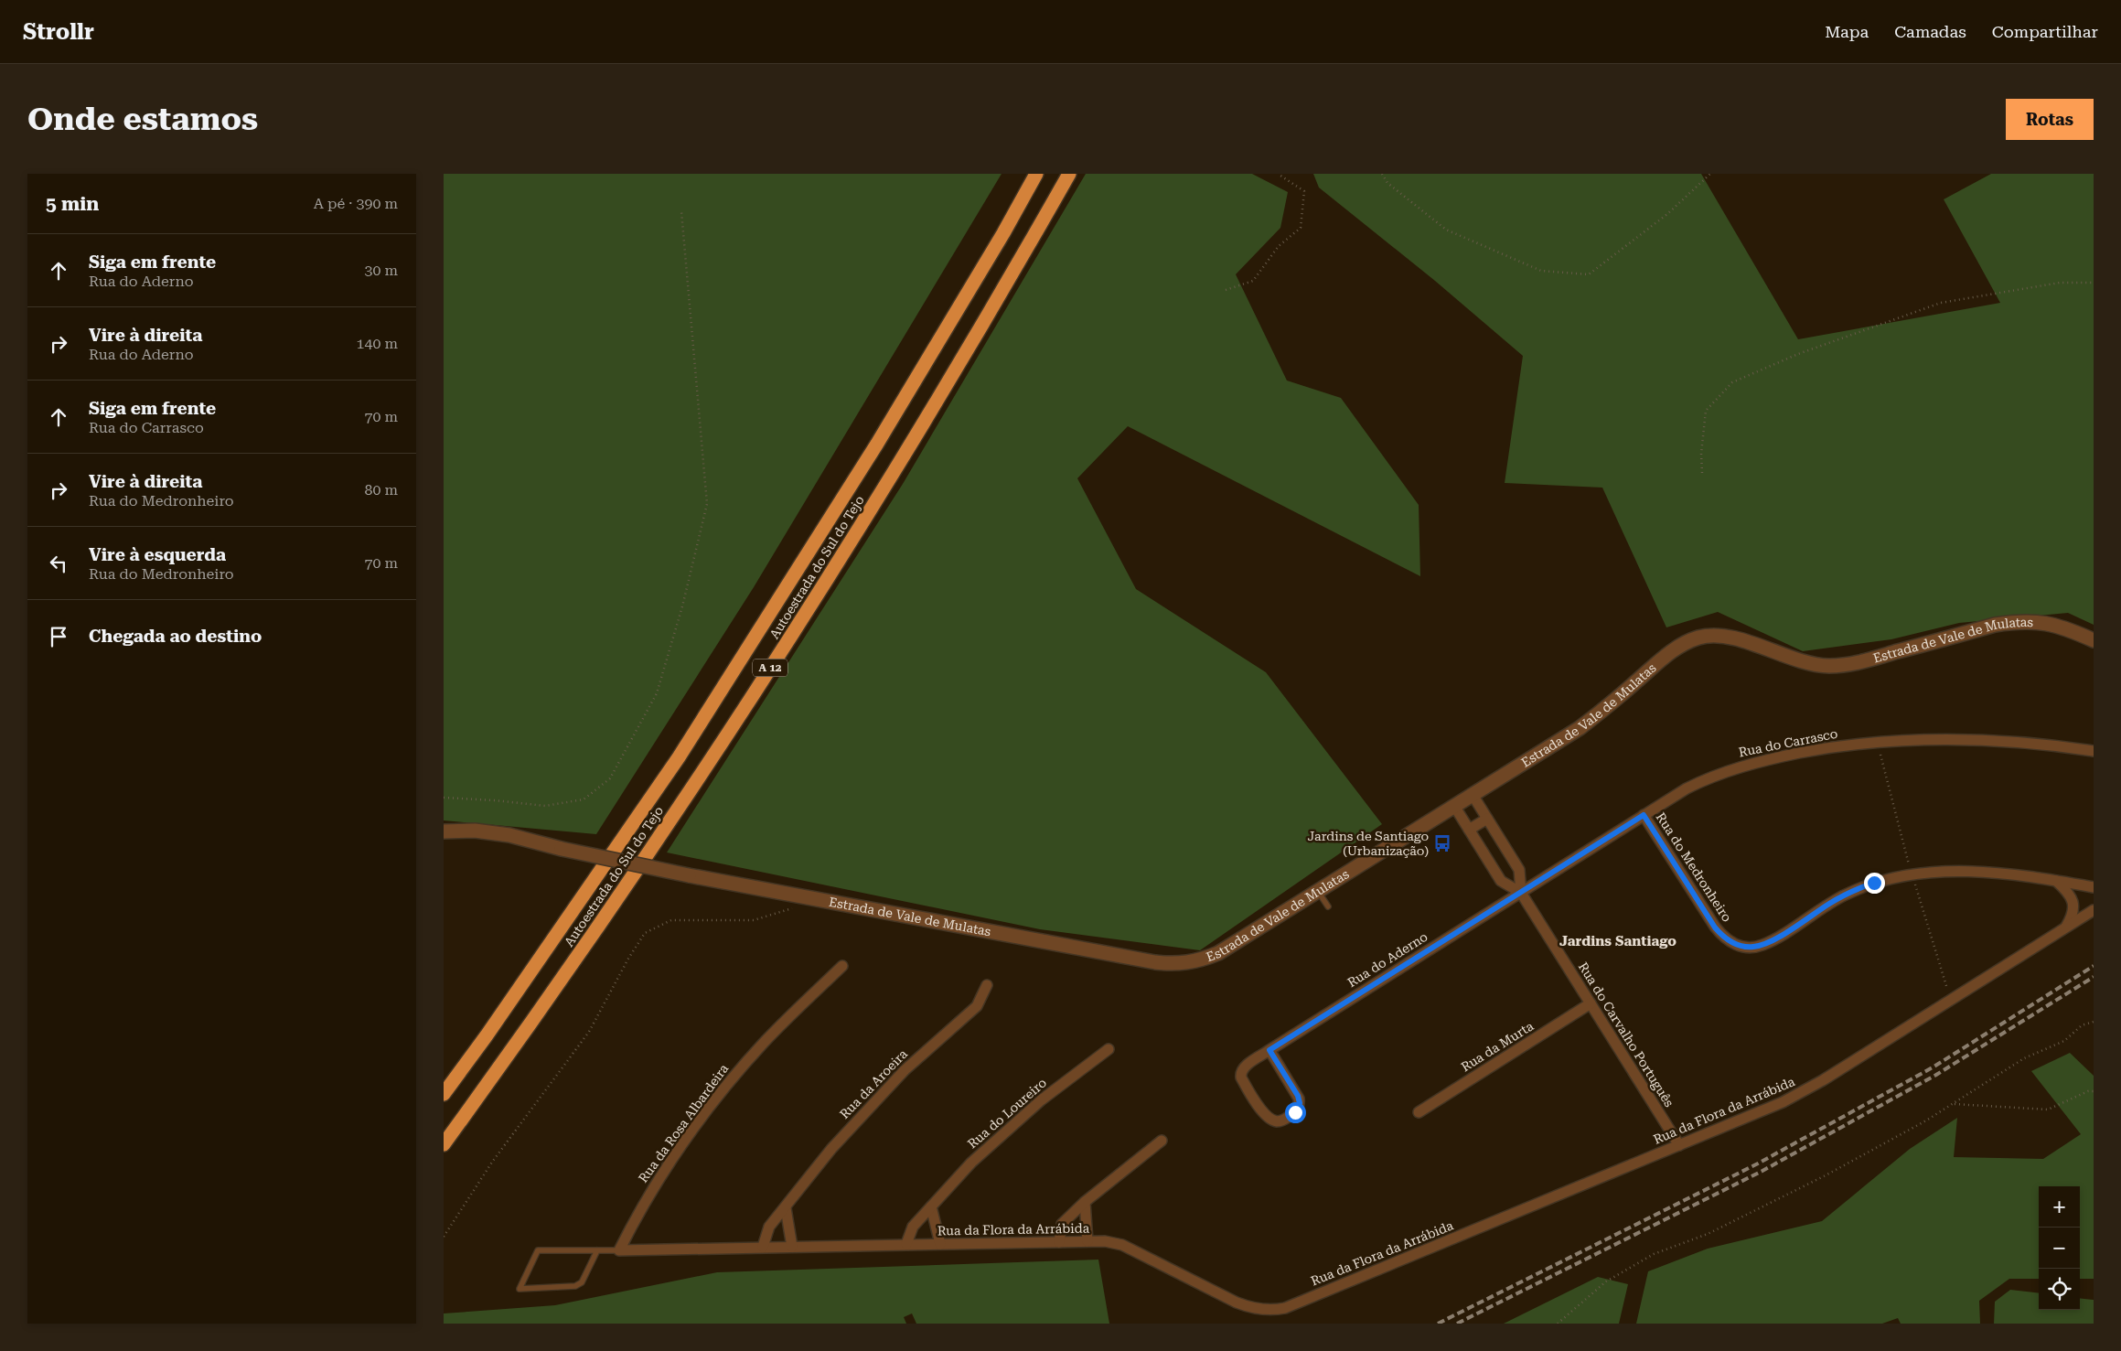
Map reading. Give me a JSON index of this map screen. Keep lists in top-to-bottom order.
{
  "streets": {
    "highway": ["Autoestrada do Sul do Tejo", "A 12"],
    "street": [
      "Estrada de Vale de Mulatas",
      "Rua do Carrasco",
      "Rua do Medronheiro",
      "Rua do Aderno",
      "Rua do Carvalho Português",
      "Rua da Murta",
      "Rua da Aroeira",
      "Rua da Flora da Arrábida",
      "Rua do Loureiro",
      "Rua da Rosa Albardeira"
    ]
  },
  "crossings": [
    ["Estrada de Vale de Mulatas", "Rua do Carvalho Português"],
    ["Rua do Carrasco", "Rua do Medronheiro"],
    ["Rua do Carrasco", "Rua do Aderno"],
    ["Rua do Carrasco", "Rua do Carvalho Português"],
    ["Rua do Aderno", "Rua do Carvalho Português"],
    ["Rua do Carvalho Português", "Rua da Murta"],
    ["Rua do Carvalho Português", "Rua da Flora da Arrábida"],
    ["Rua da Aroeira", "Rua da Flora da Arrábida"],
    ["Rua da Flora da Arrábida", "Rua do Loureiro"],
    ["Rua da Flora da Arrábida", "Rua da Rosa Albardeira"]
  ],
  "districts": ["Jardins Santiago"],
  "places": {
    "bus stop": ["Jardins de Santiago (Urbanização)"]
  },
  "page": {
    "header": "Strollr",
    "nav": ["Mapa", "Camadas", "Compartilhar"],
    "buttons": "Rotas",
    "title": "Onde estamos",
    "heading": ["5 min", "A pé · 390 m"],
    "list": [
      ["Siga em frente", "Rua do Aderno", "30 m"],
      ["Vire à direita", "Rua do Aderno", "140 m"],
      ["Siga em frente", "Rua do Carrasco", "70 m"],
      ["Vire à direita", "Rua do Medronheiro", "80 m"],
      ["Vire à esquerda", "Rua do Medronheiro", "70 m"],
      "Chegada ao destino"
    ],
    "map_buttons": ["+", "−"]
  }
}
